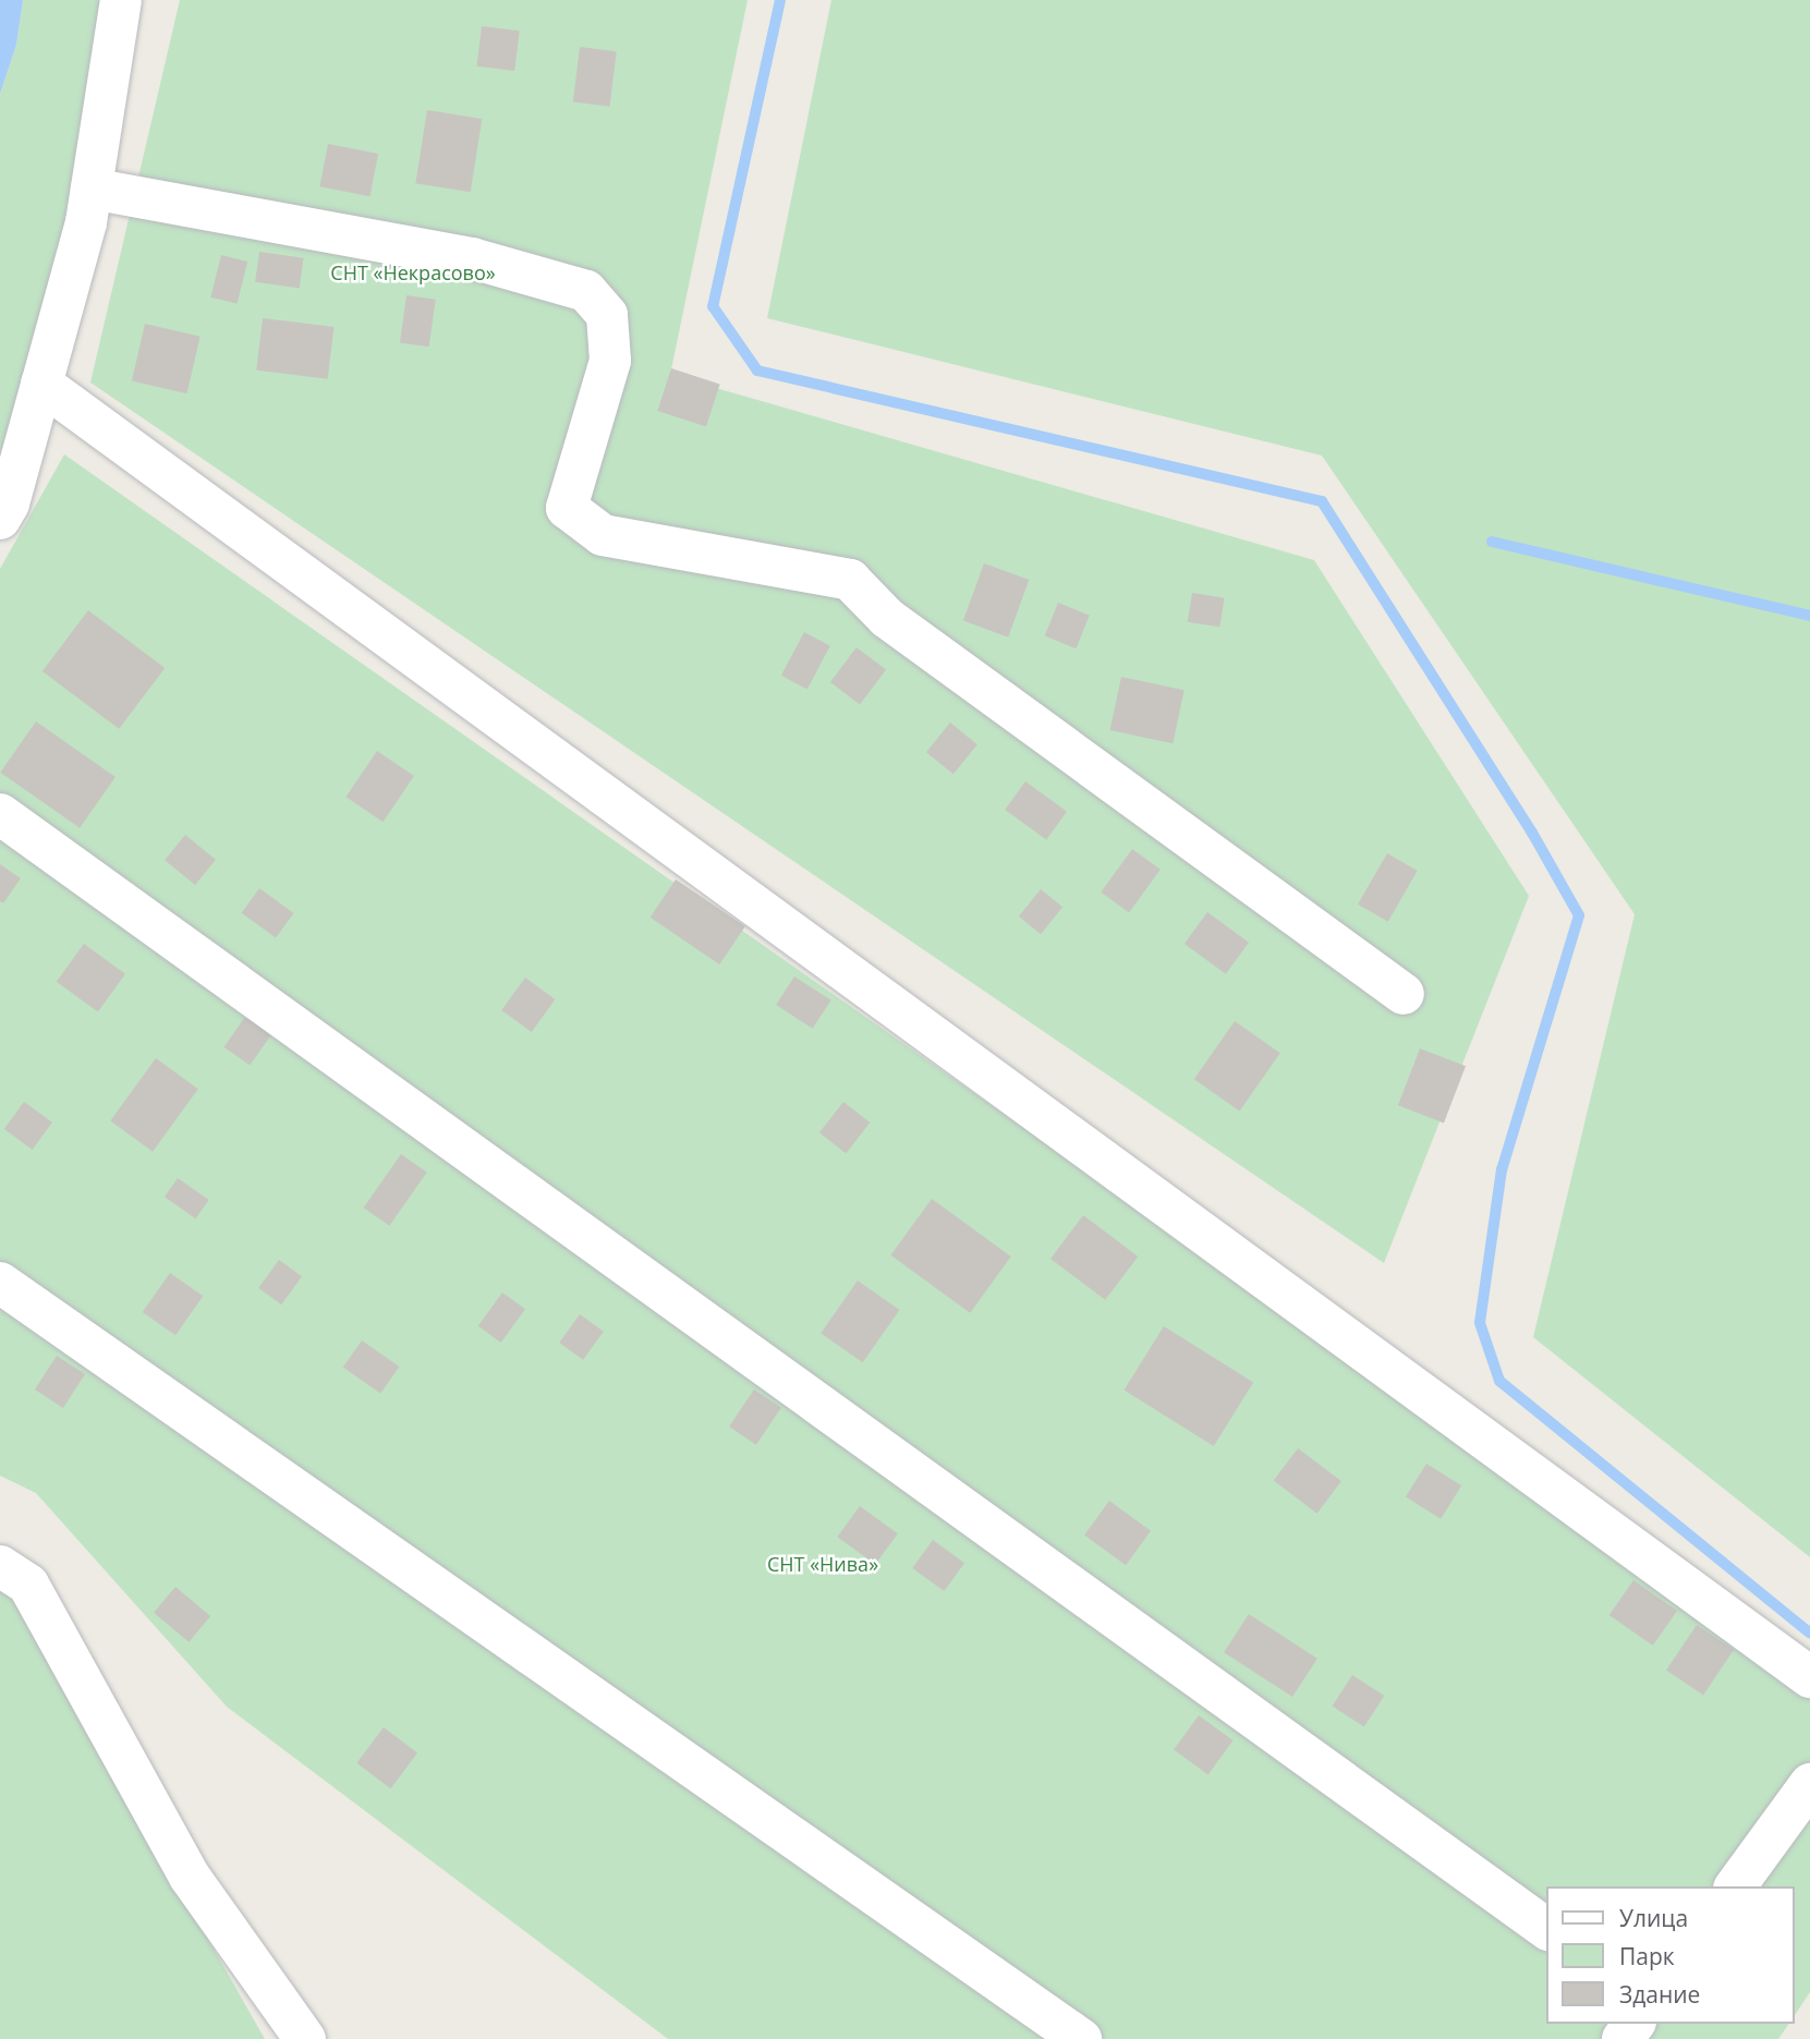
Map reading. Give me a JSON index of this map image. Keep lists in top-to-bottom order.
{
  "parks": ["СНТ «Некрасово»", "СНТ «Нива»"],
  "legend": ["Улица", "Парк", "Здание"]
}
